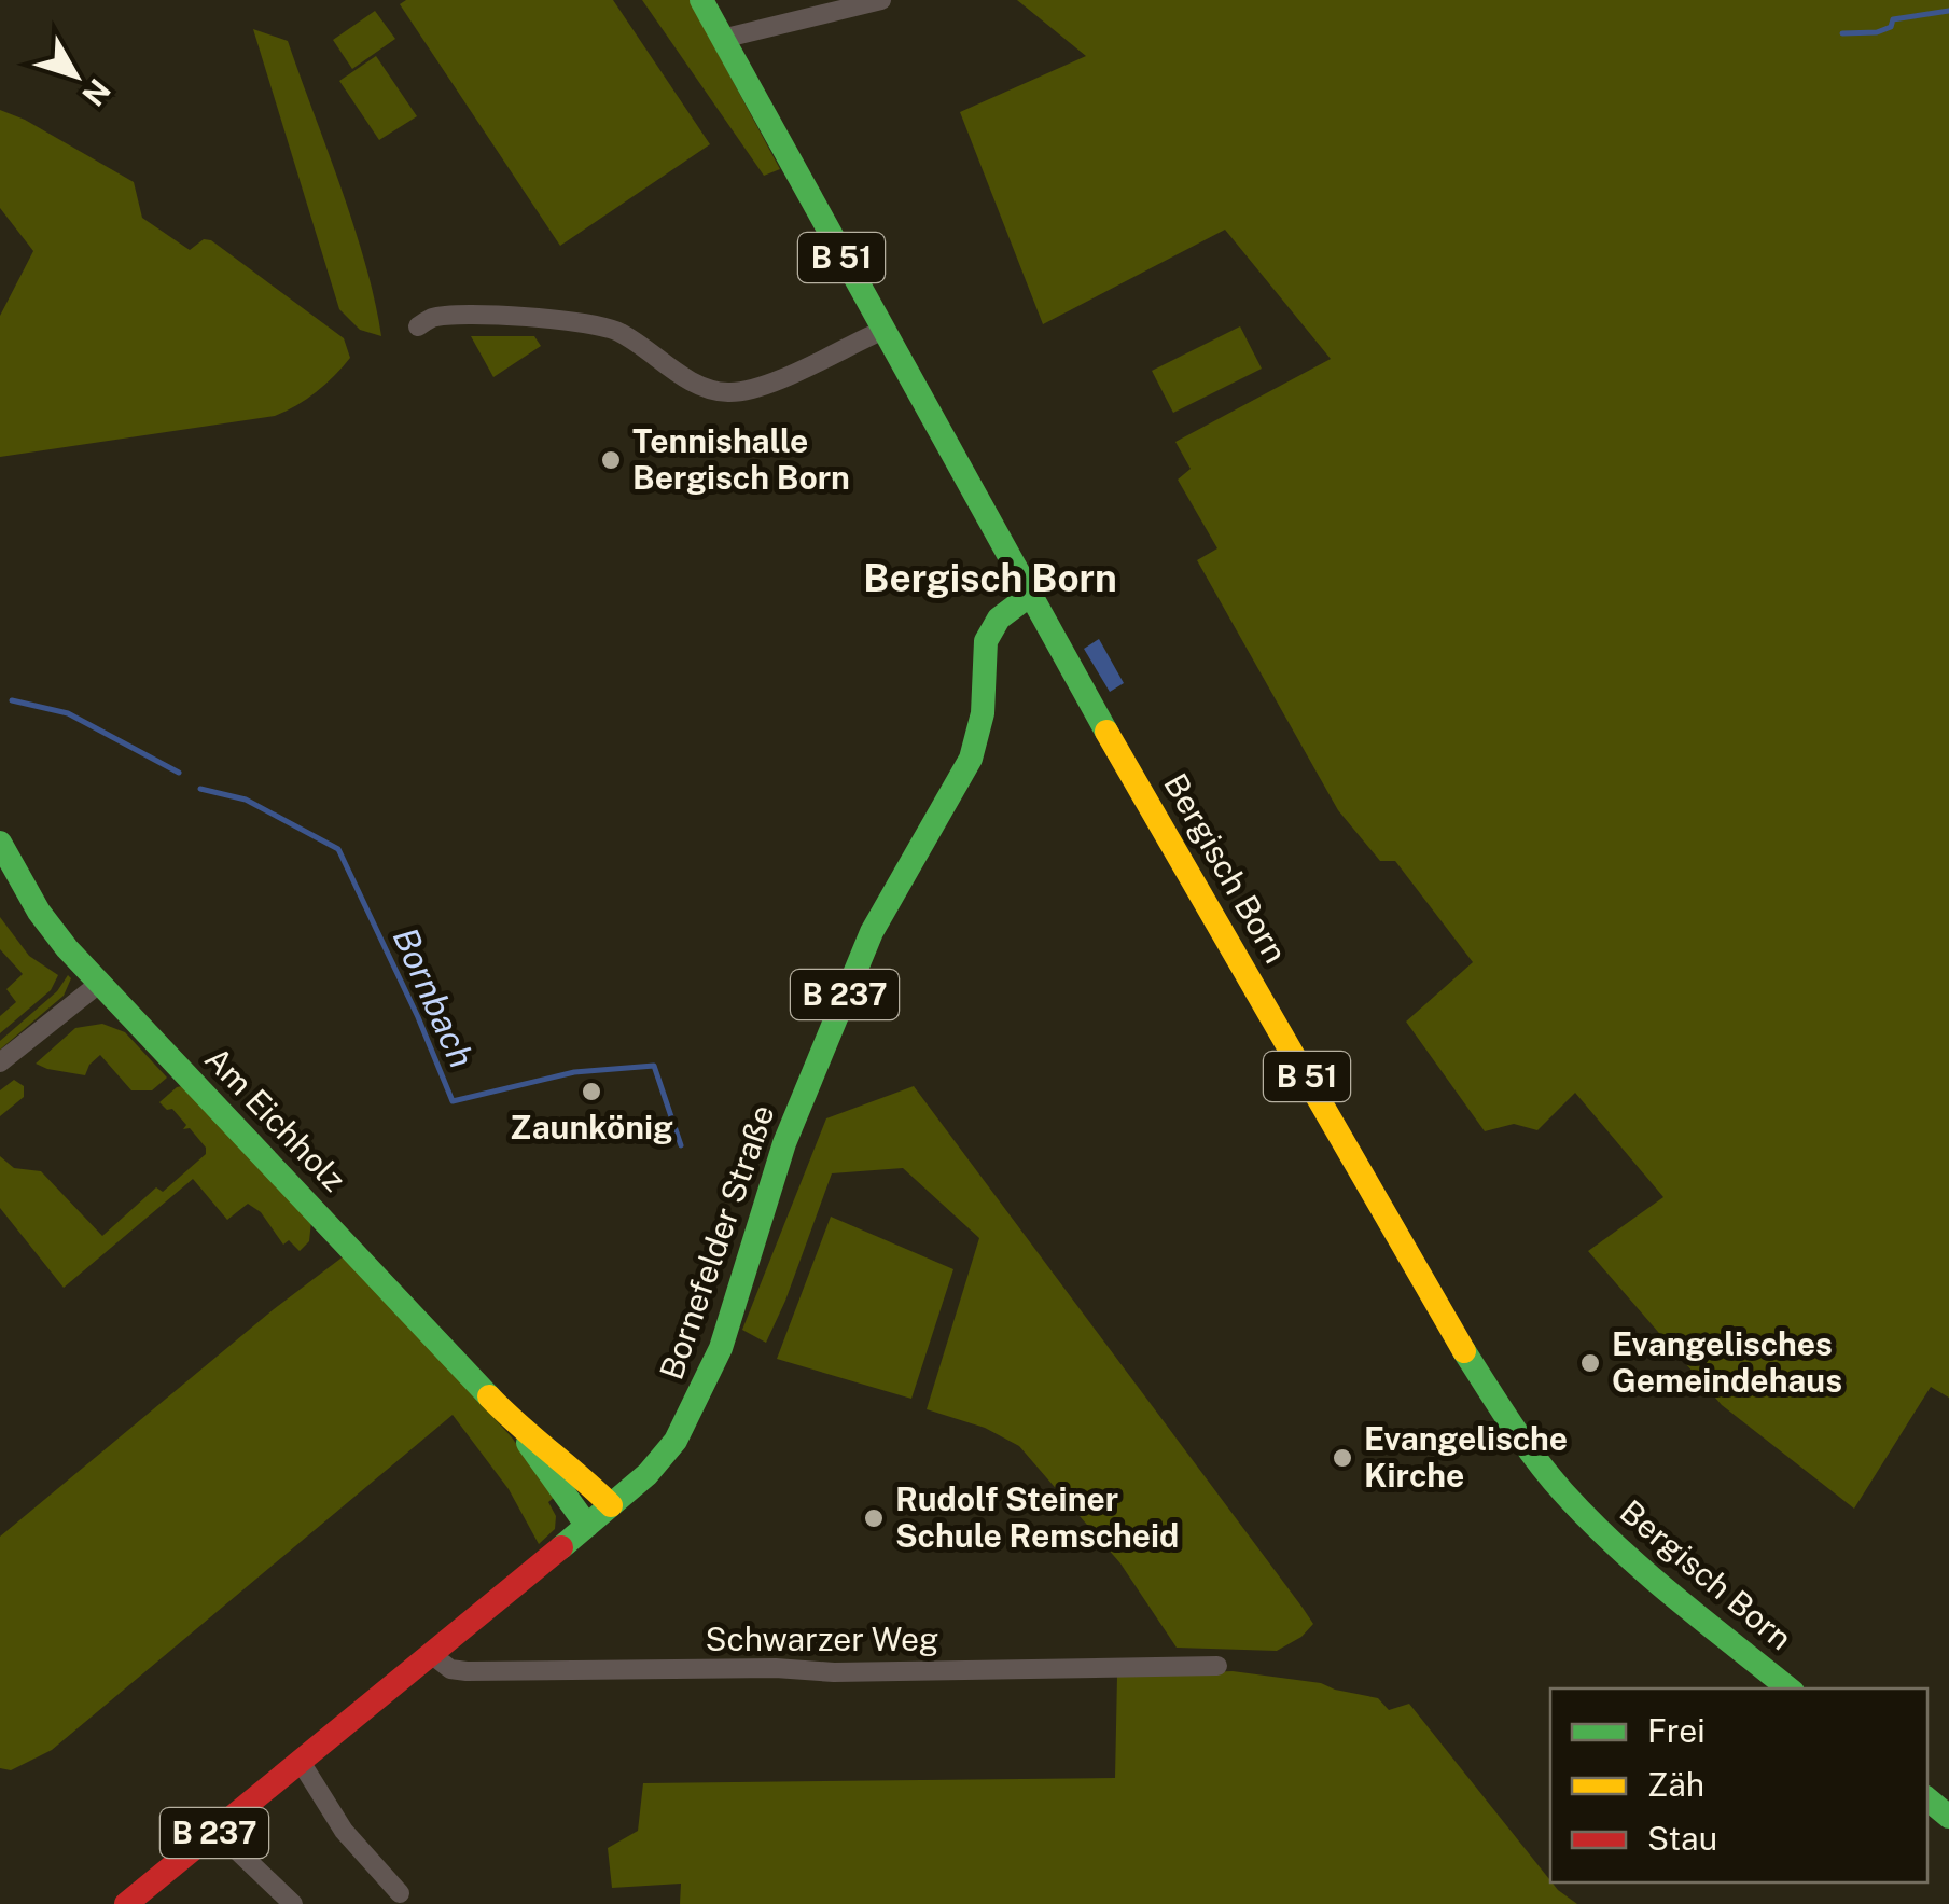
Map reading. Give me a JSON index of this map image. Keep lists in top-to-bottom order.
{
  "streets": {
    "main road": [
      "B 51",
      "Bergisch Born",
      "B 237",
      "Am Eichholz",
      "Bornefelder Straße"
    ],
    "street": ["Schwarzer Weg"]
  },
  "crossings": [
    ["Bergisch Born", "Bornefelder Straße"],
    ["Am Eichholz", "Bornefelder Straße"],
    ["Bornefelder Straße", "Schwarzer Weg"]
  ],
  "districts": ["Bergisch Born"],
  "water": ["Bornbach"],
  "places": [
    "Tennishalle Bergisch Born",
    "Zaunkönig",
    "Evangelisches Gemeindehaus",
    "Evangelische Kirche",
    "Rudolf Steiner Schule Remscheid"
  ],
  "legend": ["Frei", "Zäh", "Stau"],
  "north": "bottom right"
}
